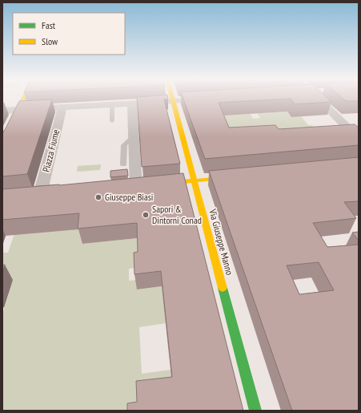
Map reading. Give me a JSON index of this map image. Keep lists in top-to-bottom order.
{
  "streets": {
    "street": ["Piazza Fiume", "Via Giuseppe Manno"]
  },
  "places": ["Giuseppe Biasi", "Sapori & Dintorni Conad"],
  "legend": ["Fast", "Slow"]
}
